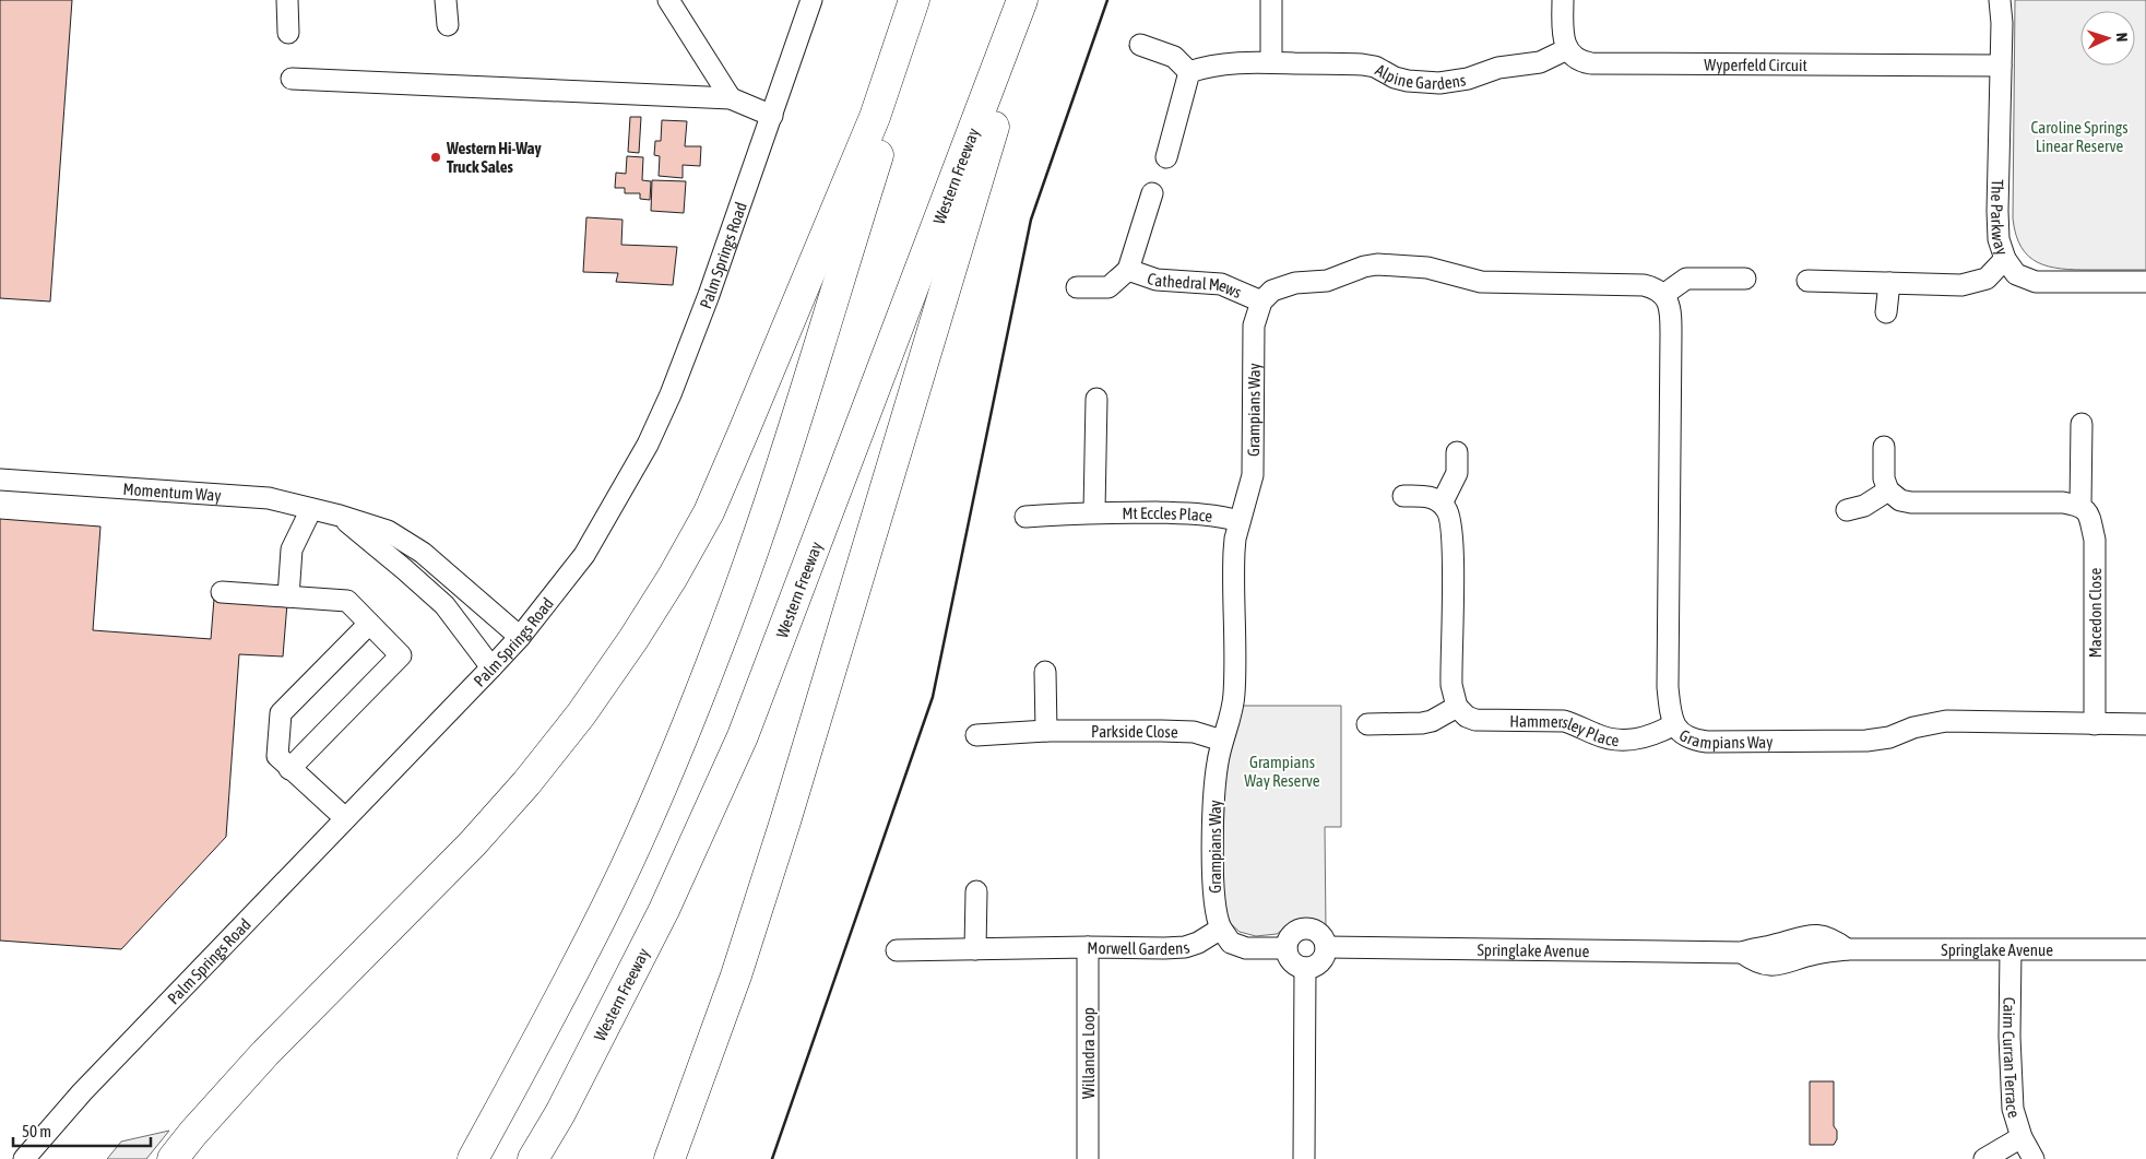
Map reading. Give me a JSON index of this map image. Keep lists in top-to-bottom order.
{
  "streets": {
    "highway": ["Western Freeway"],
    "street": [
      "Wyperfeld Circuit",
      "Alpine Gardens",
      "The Parkway",
      "Palm Springs Road",
      "Cathedral Mews",
      "Grampians Way",
      "Momentum Way",
      "Mt Eccles Place",
      "Macedon Close",
      "Parkside Close",
      "Hammersley Place",
      "Morwell Gardens",
      "Springlake Avenue",
      "Willandra Loop",
      "Cairn Curran Terrace"
    ]
  },
  "crossings": [
    ["Wyperfeld Circuit", "Alpine Gardens"],
    ["Wyperfeld Circuit", "The Parkway"],
    ["Palm Springs Road", "Momentum Way"],
    ["Cathedral Mews", "Grampians Way"],
    ["Grampians Way", "Mt Eccles Place"],
    ["Grampians Way", "Macedon Close"],
    ["Grampians Way", "Parkside Close"],
    ["Grampians Way", "Hammersley Place"],
    ["Grampians Way", "Morwell Gardens"],
    ["Morwell Gardens", "Willandra Loop"],
    ["Springlake Avenue", "Cairn Curran Terrace"]
  ],
  "parks": ["Caroline Springs Linear Reserve", "Grampians Way Reserve"],
  "places": ["Western Hi-Way Truck Sales"],
  "scale_bar": "50 m",
  "north": "right"
}
